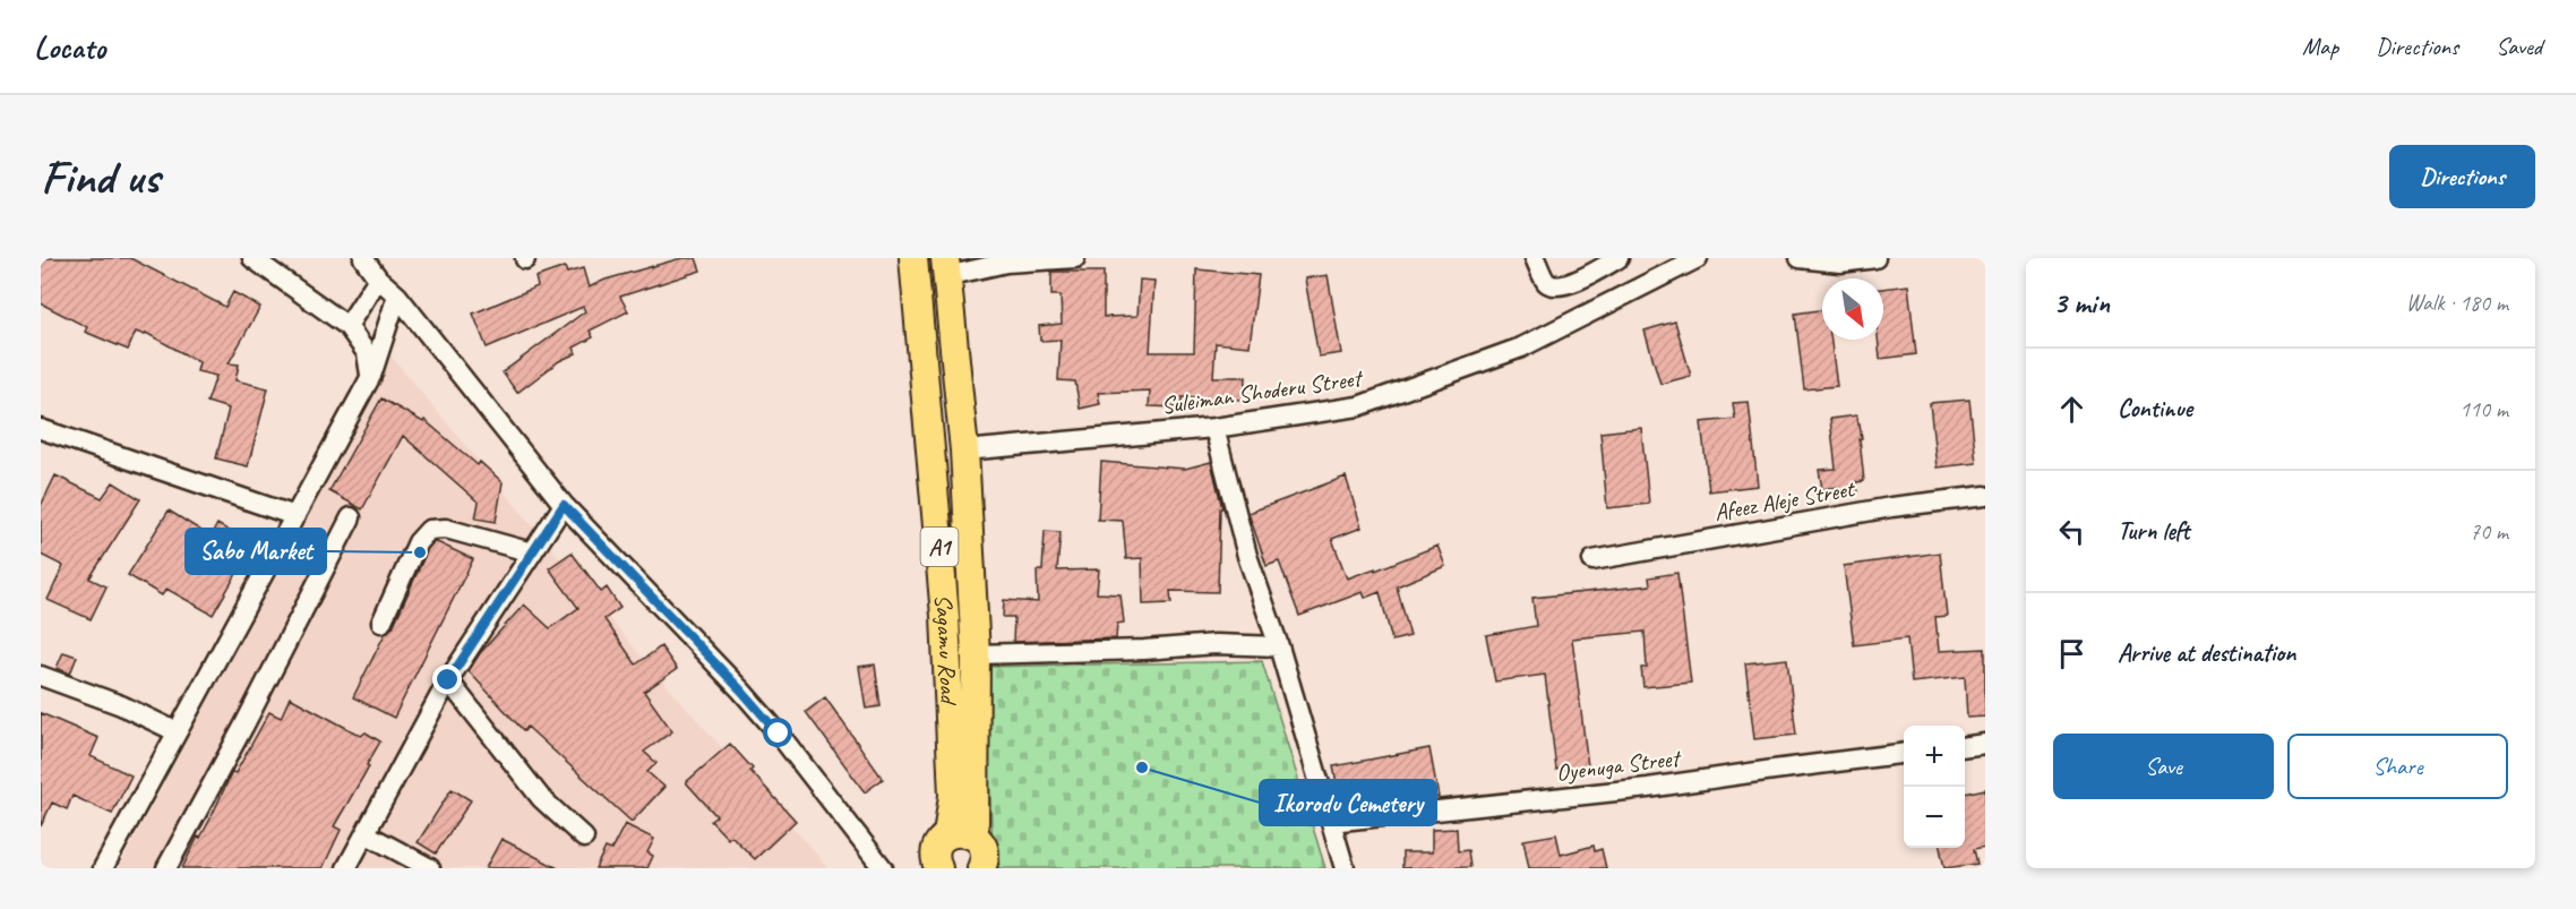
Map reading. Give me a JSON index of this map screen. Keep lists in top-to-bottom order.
{
  "streets": {
    "highway": ["A1", "Sagamu Road"],
    "street": ["Suleiman Shoderu Street", "Afeez Aleje Street", "Oyenuga Street"]
  },
  "crossings": [
    ["Suleiman Shoderu Street", "Sagamu Road"],
    ["A1", "Sagamu Road"]
  ],
  "places": ["Sabo Market", "Ikorodu Cemetery"],
  "north": "bottom right",
  "page": {
    "header": "Locato",
    "nav": ["Map", "Directions", "Saved"],
    "buttons": [
      "Directions",
      ["Save", "Share"]
    ],
    "title": "Find us",
    "heading": ["3 min", "Walk · 180 m"],
    "list": [
      ["Continue", "110 m"],
      ["Turn left", "70 m"],
      "Arrive at destination"
    ],
    "map_buttons": ["+", "−"]
  }
}
